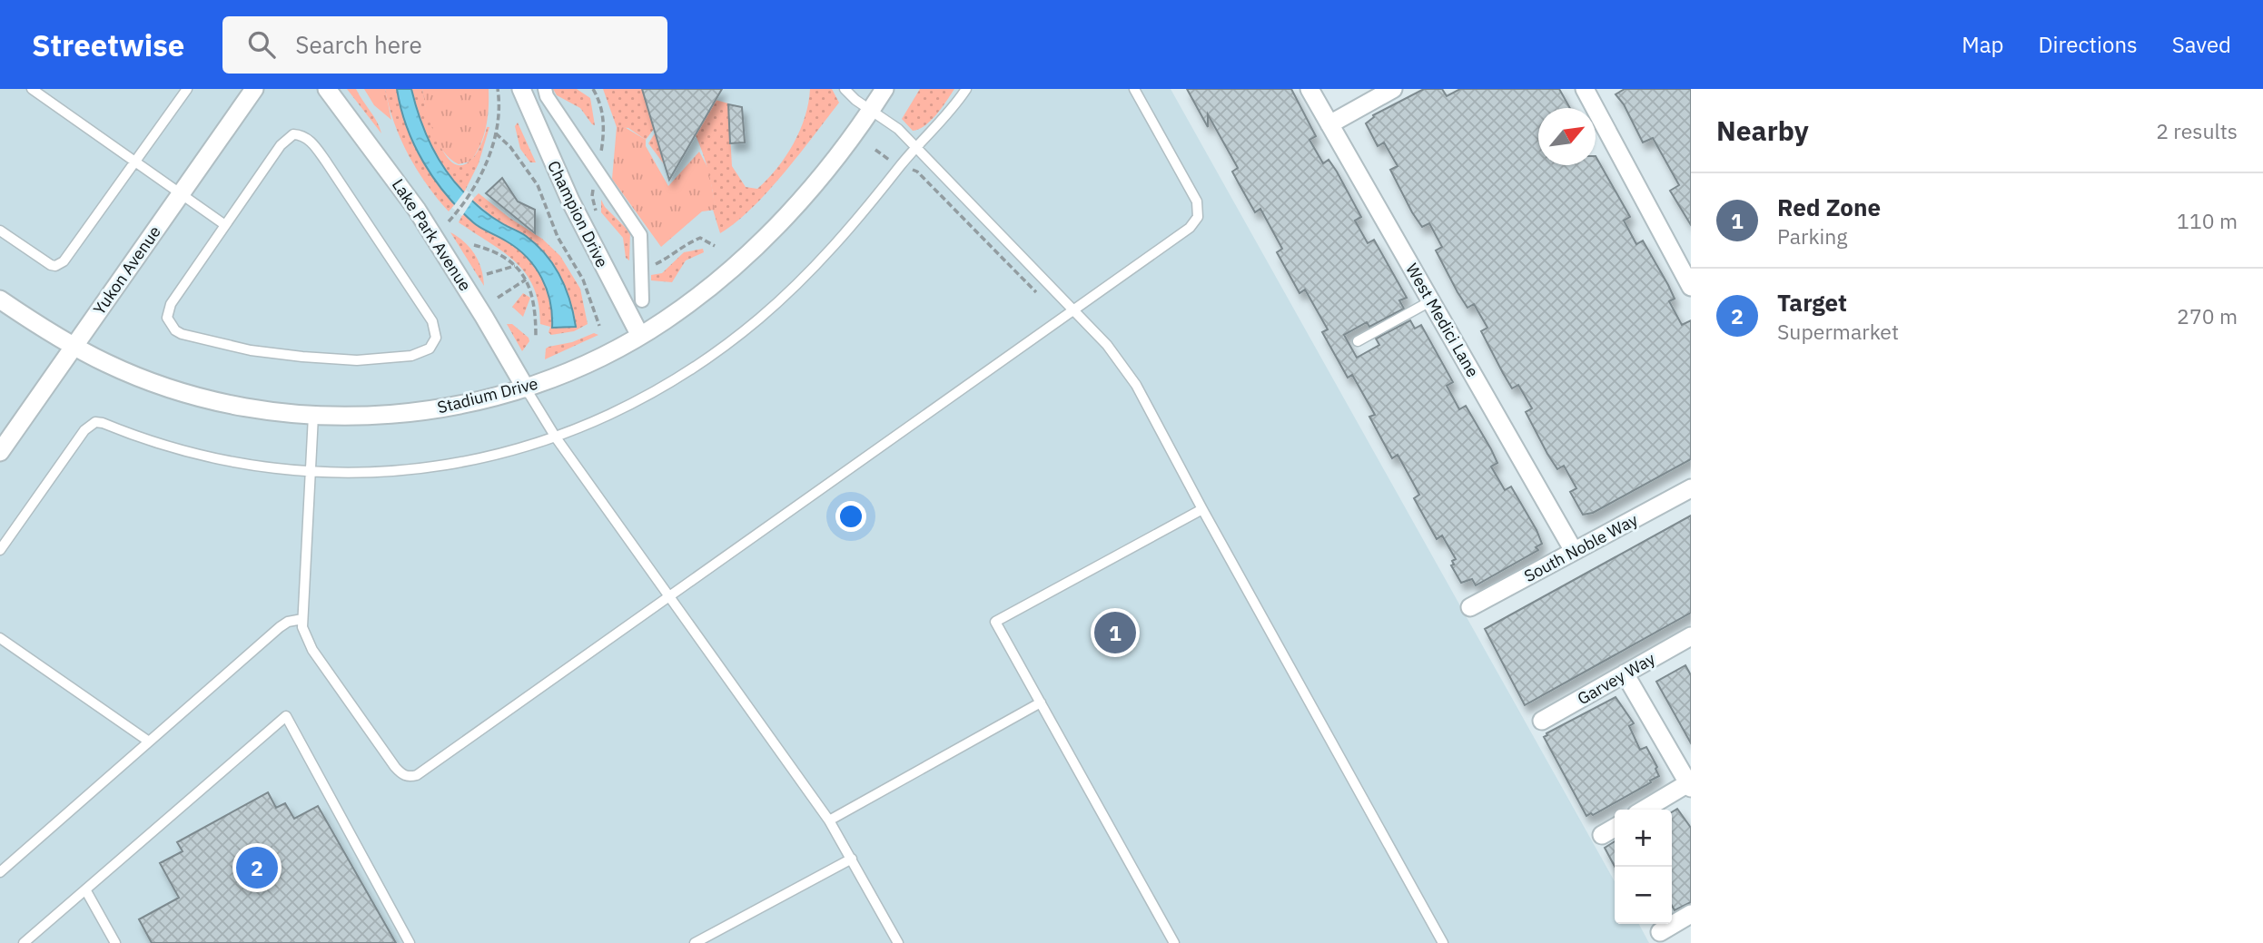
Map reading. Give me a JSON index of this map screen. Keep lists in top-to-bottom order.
{
  "streets": {
    "street": [
      "Champion Drive",
      "Lake Park Avenue",
      "Yukon Avenue",
      "West Medici Lane",
      "Stadium Drive",
      "South Noble Way",
      "Garvey Way"
    ]
  },
  "crossings": [
    ["Champion Drive", "Stadium Drive"],
    ["Lake Park Avenue", "Stadium Drive"],
    ["Yukon Avenue", "Stadium Drive"],
    ["West Medici Lane", "South Noble Way"]
  ],
  "north": "top right",
  "page": {
    "header": "Streetwise",
    "search": "Search here",
    "nav": ["Map", "Directions", "Saved"],
    "heading": ["Nearby", "2 results"],
    "list": [
      {
        "mark": "1",
        "name": "Red Zone",
        "note": "Parking",
        "value": "110 m"
      },
      {
        "mark": "2",
        "name": "Target",
        "note": "Supermarket",
        "value": "270 m"
      }
    ],
    "pins": ["1", "2"],
    "map_buttons": ["+", "−"]
  }
}
